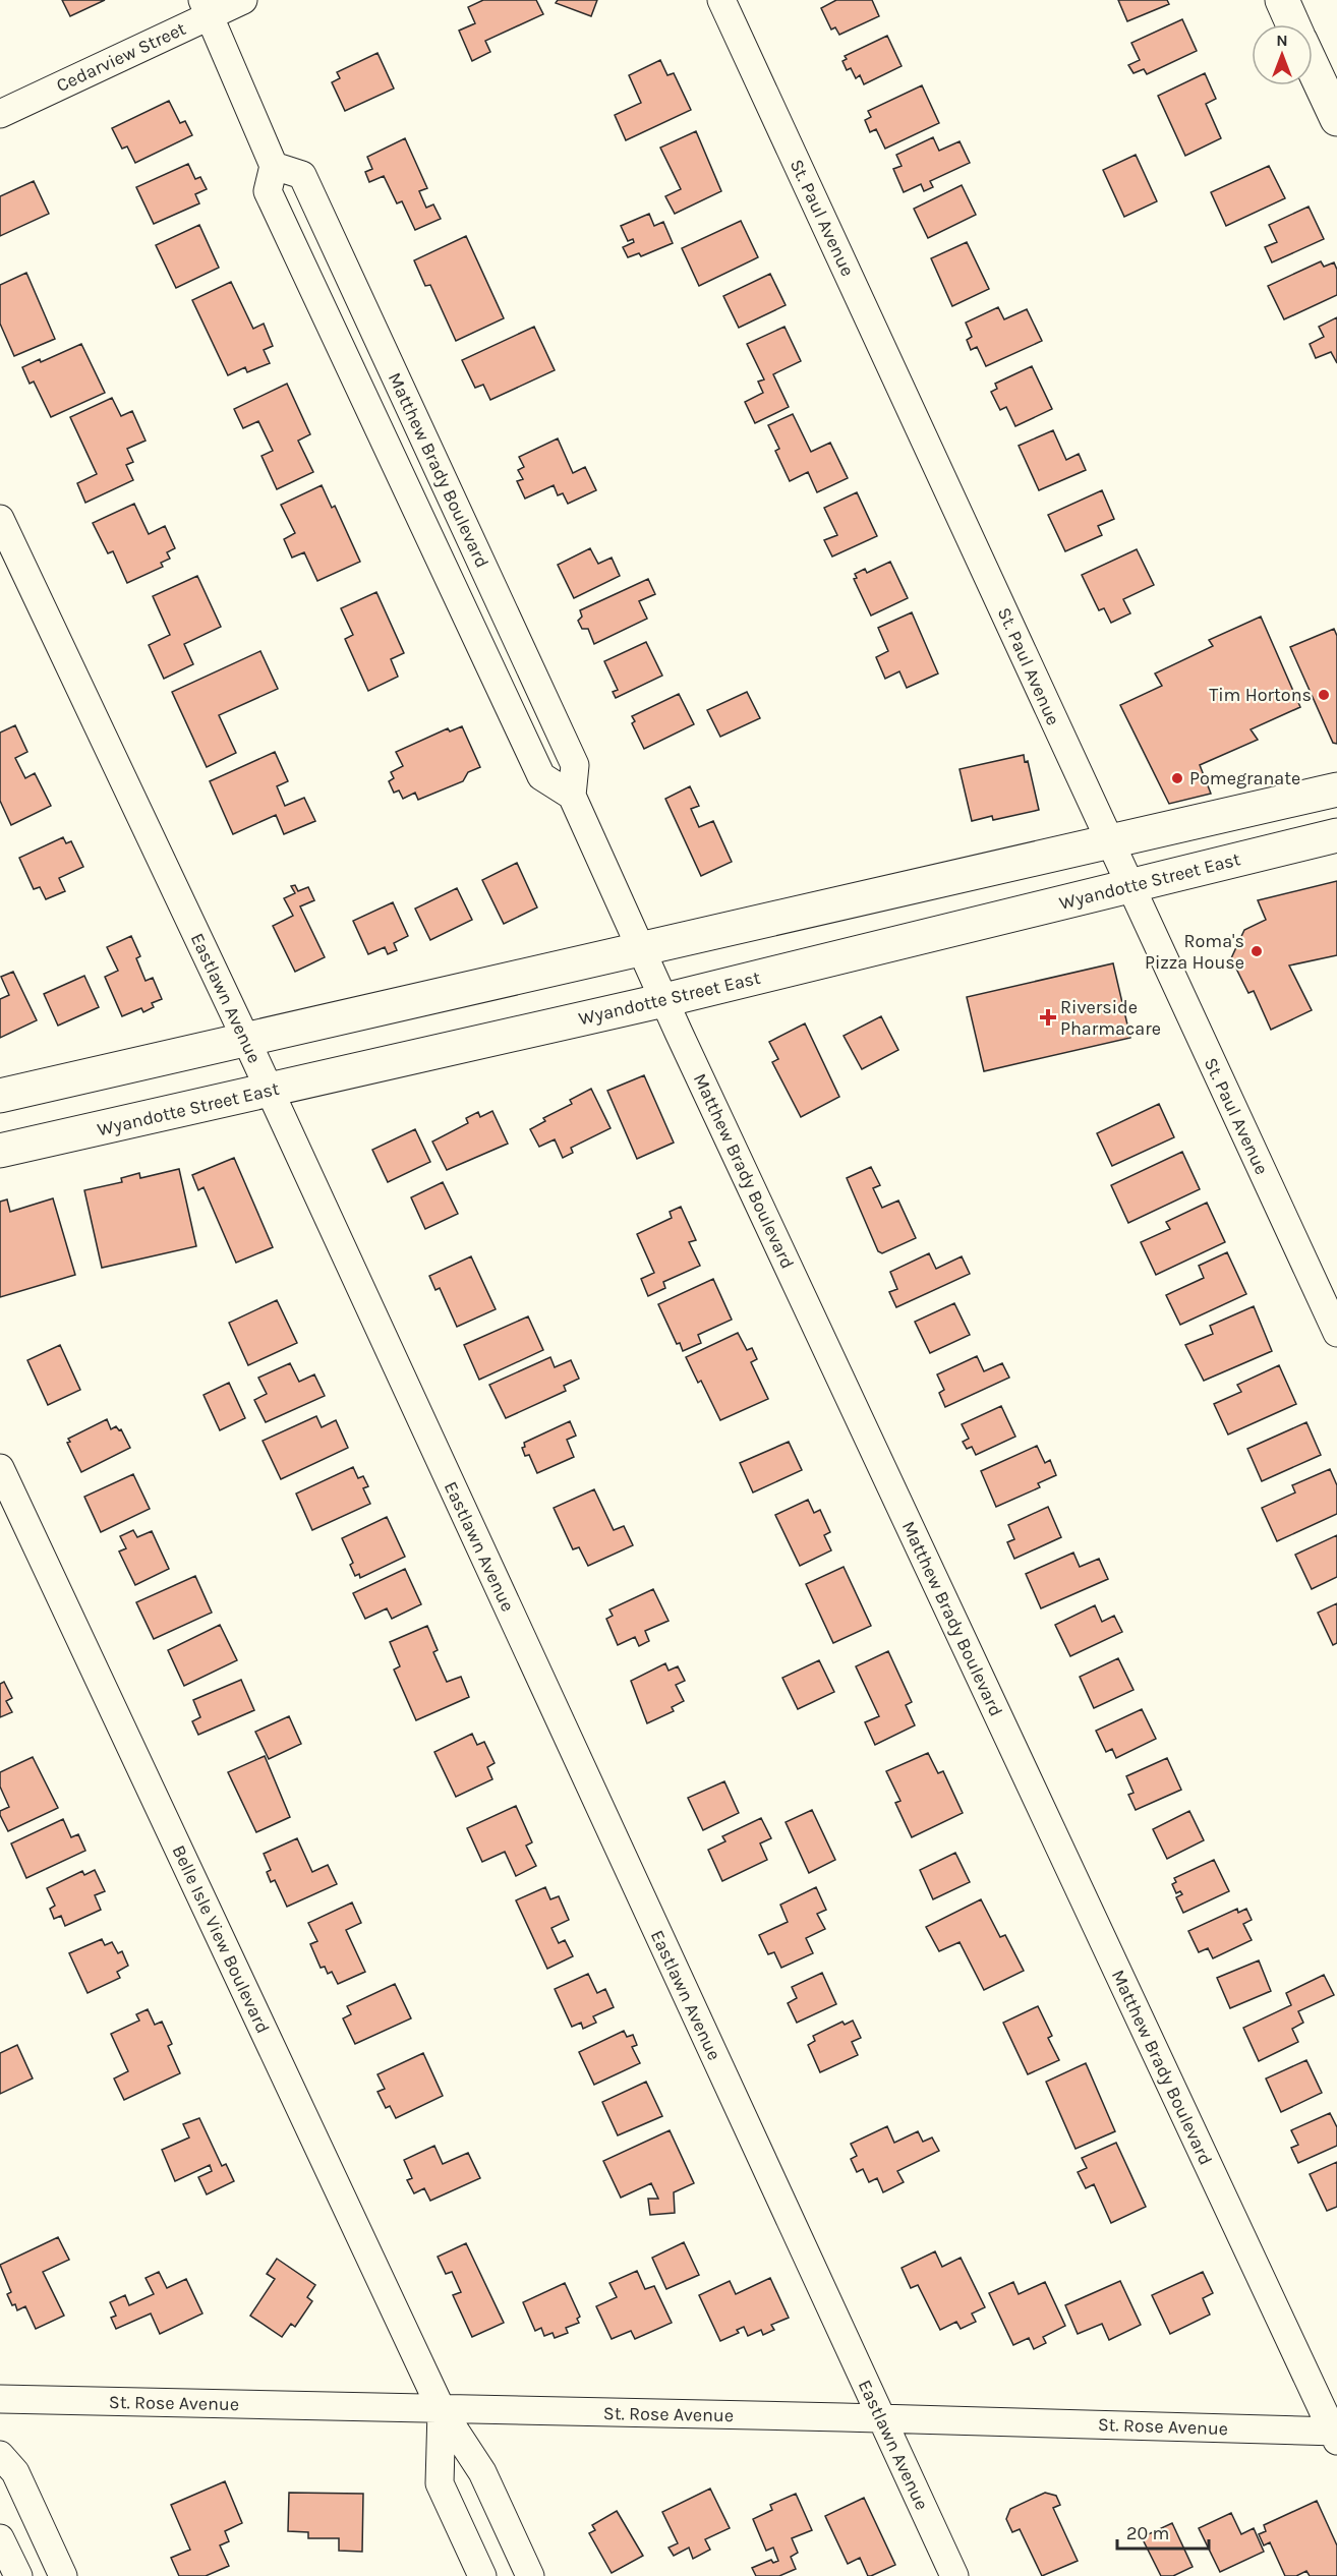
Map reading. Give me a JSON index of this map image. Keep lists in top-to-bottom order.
{
  "streets": {
    "main road": ["Wyandotte Street East"],
    "street": [
      "Cedarview Street",
      "St. Paul Avenue",
      "Matthew Brady Boulevard",
      "Eastlawn Avenue",
      "Belle Isle View Boulevard",
      "St. Rose Avenue"
    ]
  },
  "crossings": [
    ["St. Paul Avenue", "Wyandotte Street East"],
    ["Matthew Brady Boulevard", "Wyandotte Street East"],
    ["Matthew Brady Boulevard", "St. Rose Avenue"],
    ["Wyandotte Street East", "Eastlawn Avenue"],
    ["Eastlawn Avenue", "St. Rose Avenue"],
    ["Belle Isle View Boulevard", "St. Rose Avenue"]
  ],
  "places": {
    "other": ["Tim Hortons", "Pomegranate", "Roma's Pizza House"],
    "health": ["Riverside Pharmacare"]
  },
  "scale_bar": "20 m",
  "north": "top"
}
